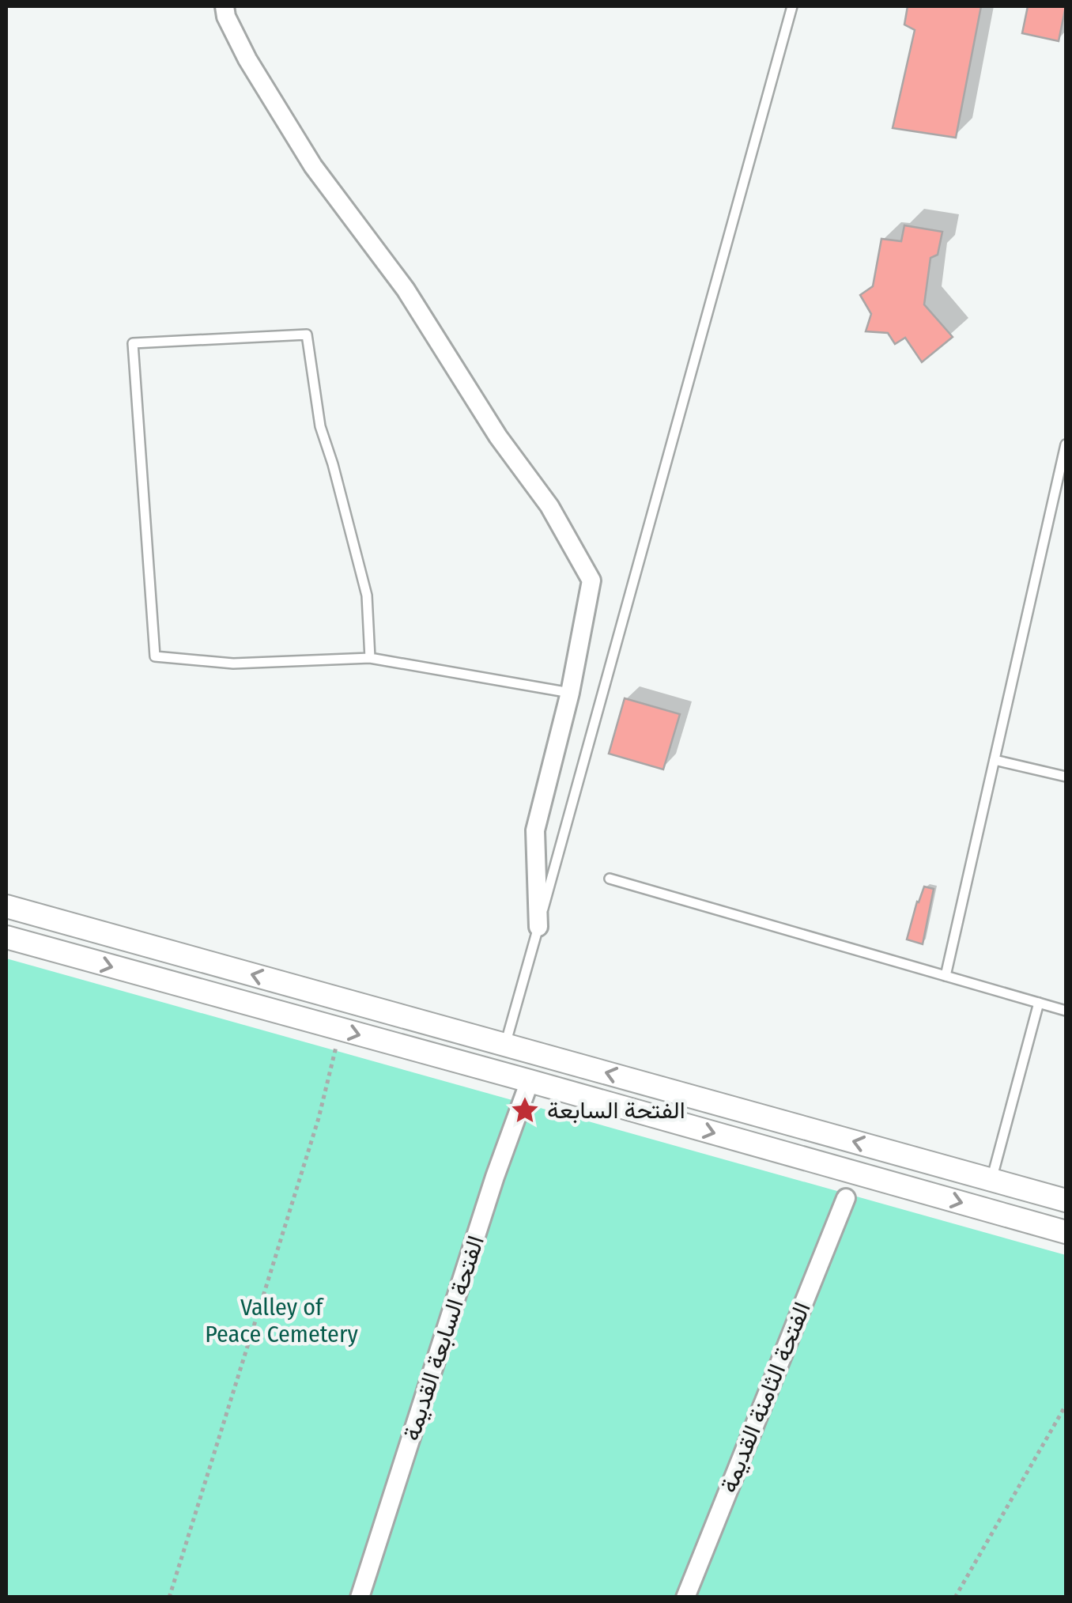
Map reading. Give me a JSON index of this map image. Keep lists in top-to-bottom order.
{
  "streets": {
    "street": ["الفتحة السابعة القديمة", "الفتحة الثامنة القديمة"]
  },
  "parks": ["Valley of Peace Cemetery"],
  "places": {
    "place": ["الفتحة السابعة"]
  }
}
